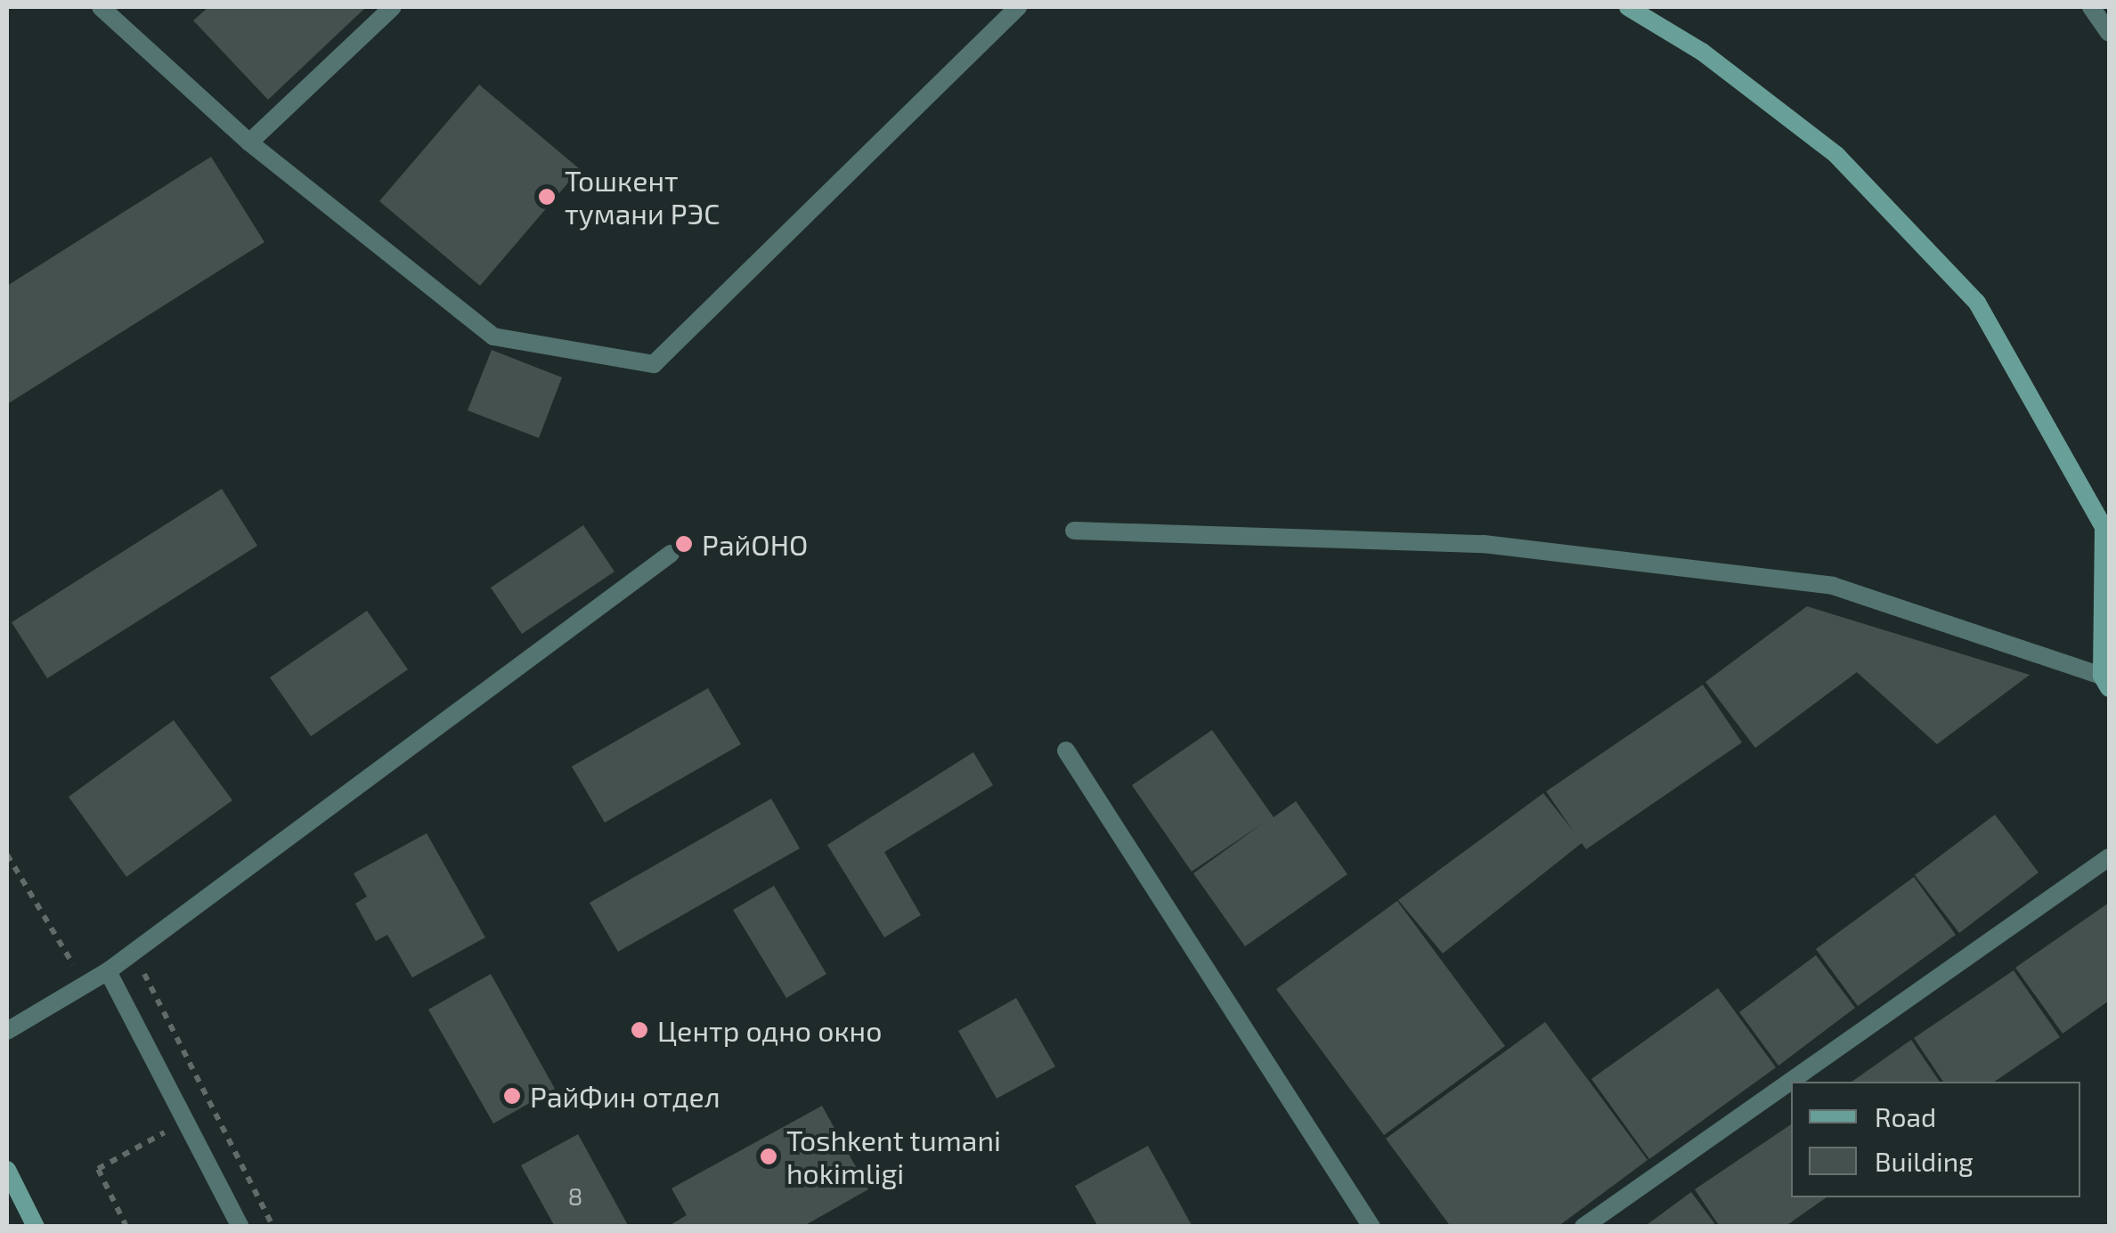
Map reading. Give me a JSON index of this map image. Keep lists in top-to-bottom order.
{
  "places": [
    "Тошкент тумани РЭС",
    "РайОНО",
    "Центр одно окно",
    "РайФин отдел",
    "Toshkent tumani hokimligi"
  ],
  "house_numbers": ["8"],
  "legend": ["Road", "Building"]
}
